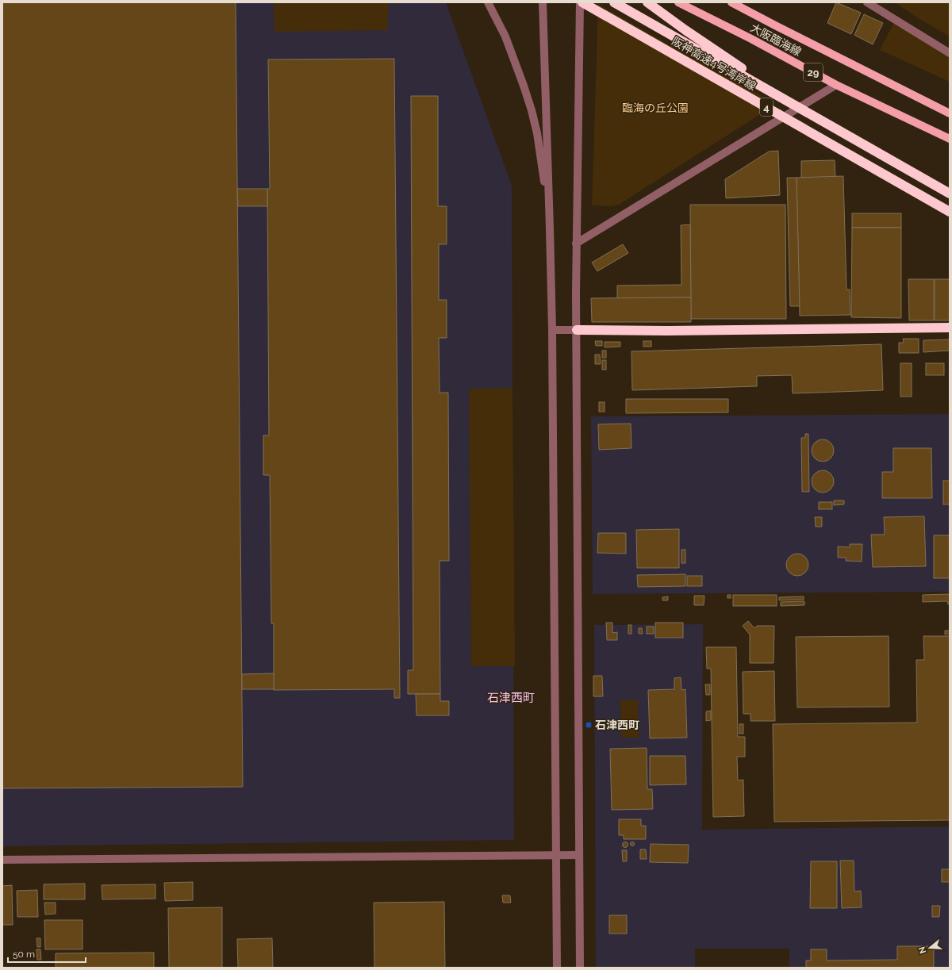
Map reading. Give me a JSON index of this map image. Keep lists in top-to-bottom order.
{
  "streets": {
    "highway": ["阪神高速4号湾岸線", "4"],
    "main road": ["大阪臨海線", "29"]
  },
  "districts": ["石津西町"],
  "parks": ["臨海の丘公園"],
  "places": {
    "transit": ["石津西町"]
  },
  "scale_bar": "50 m",
  "north": "left"
}
